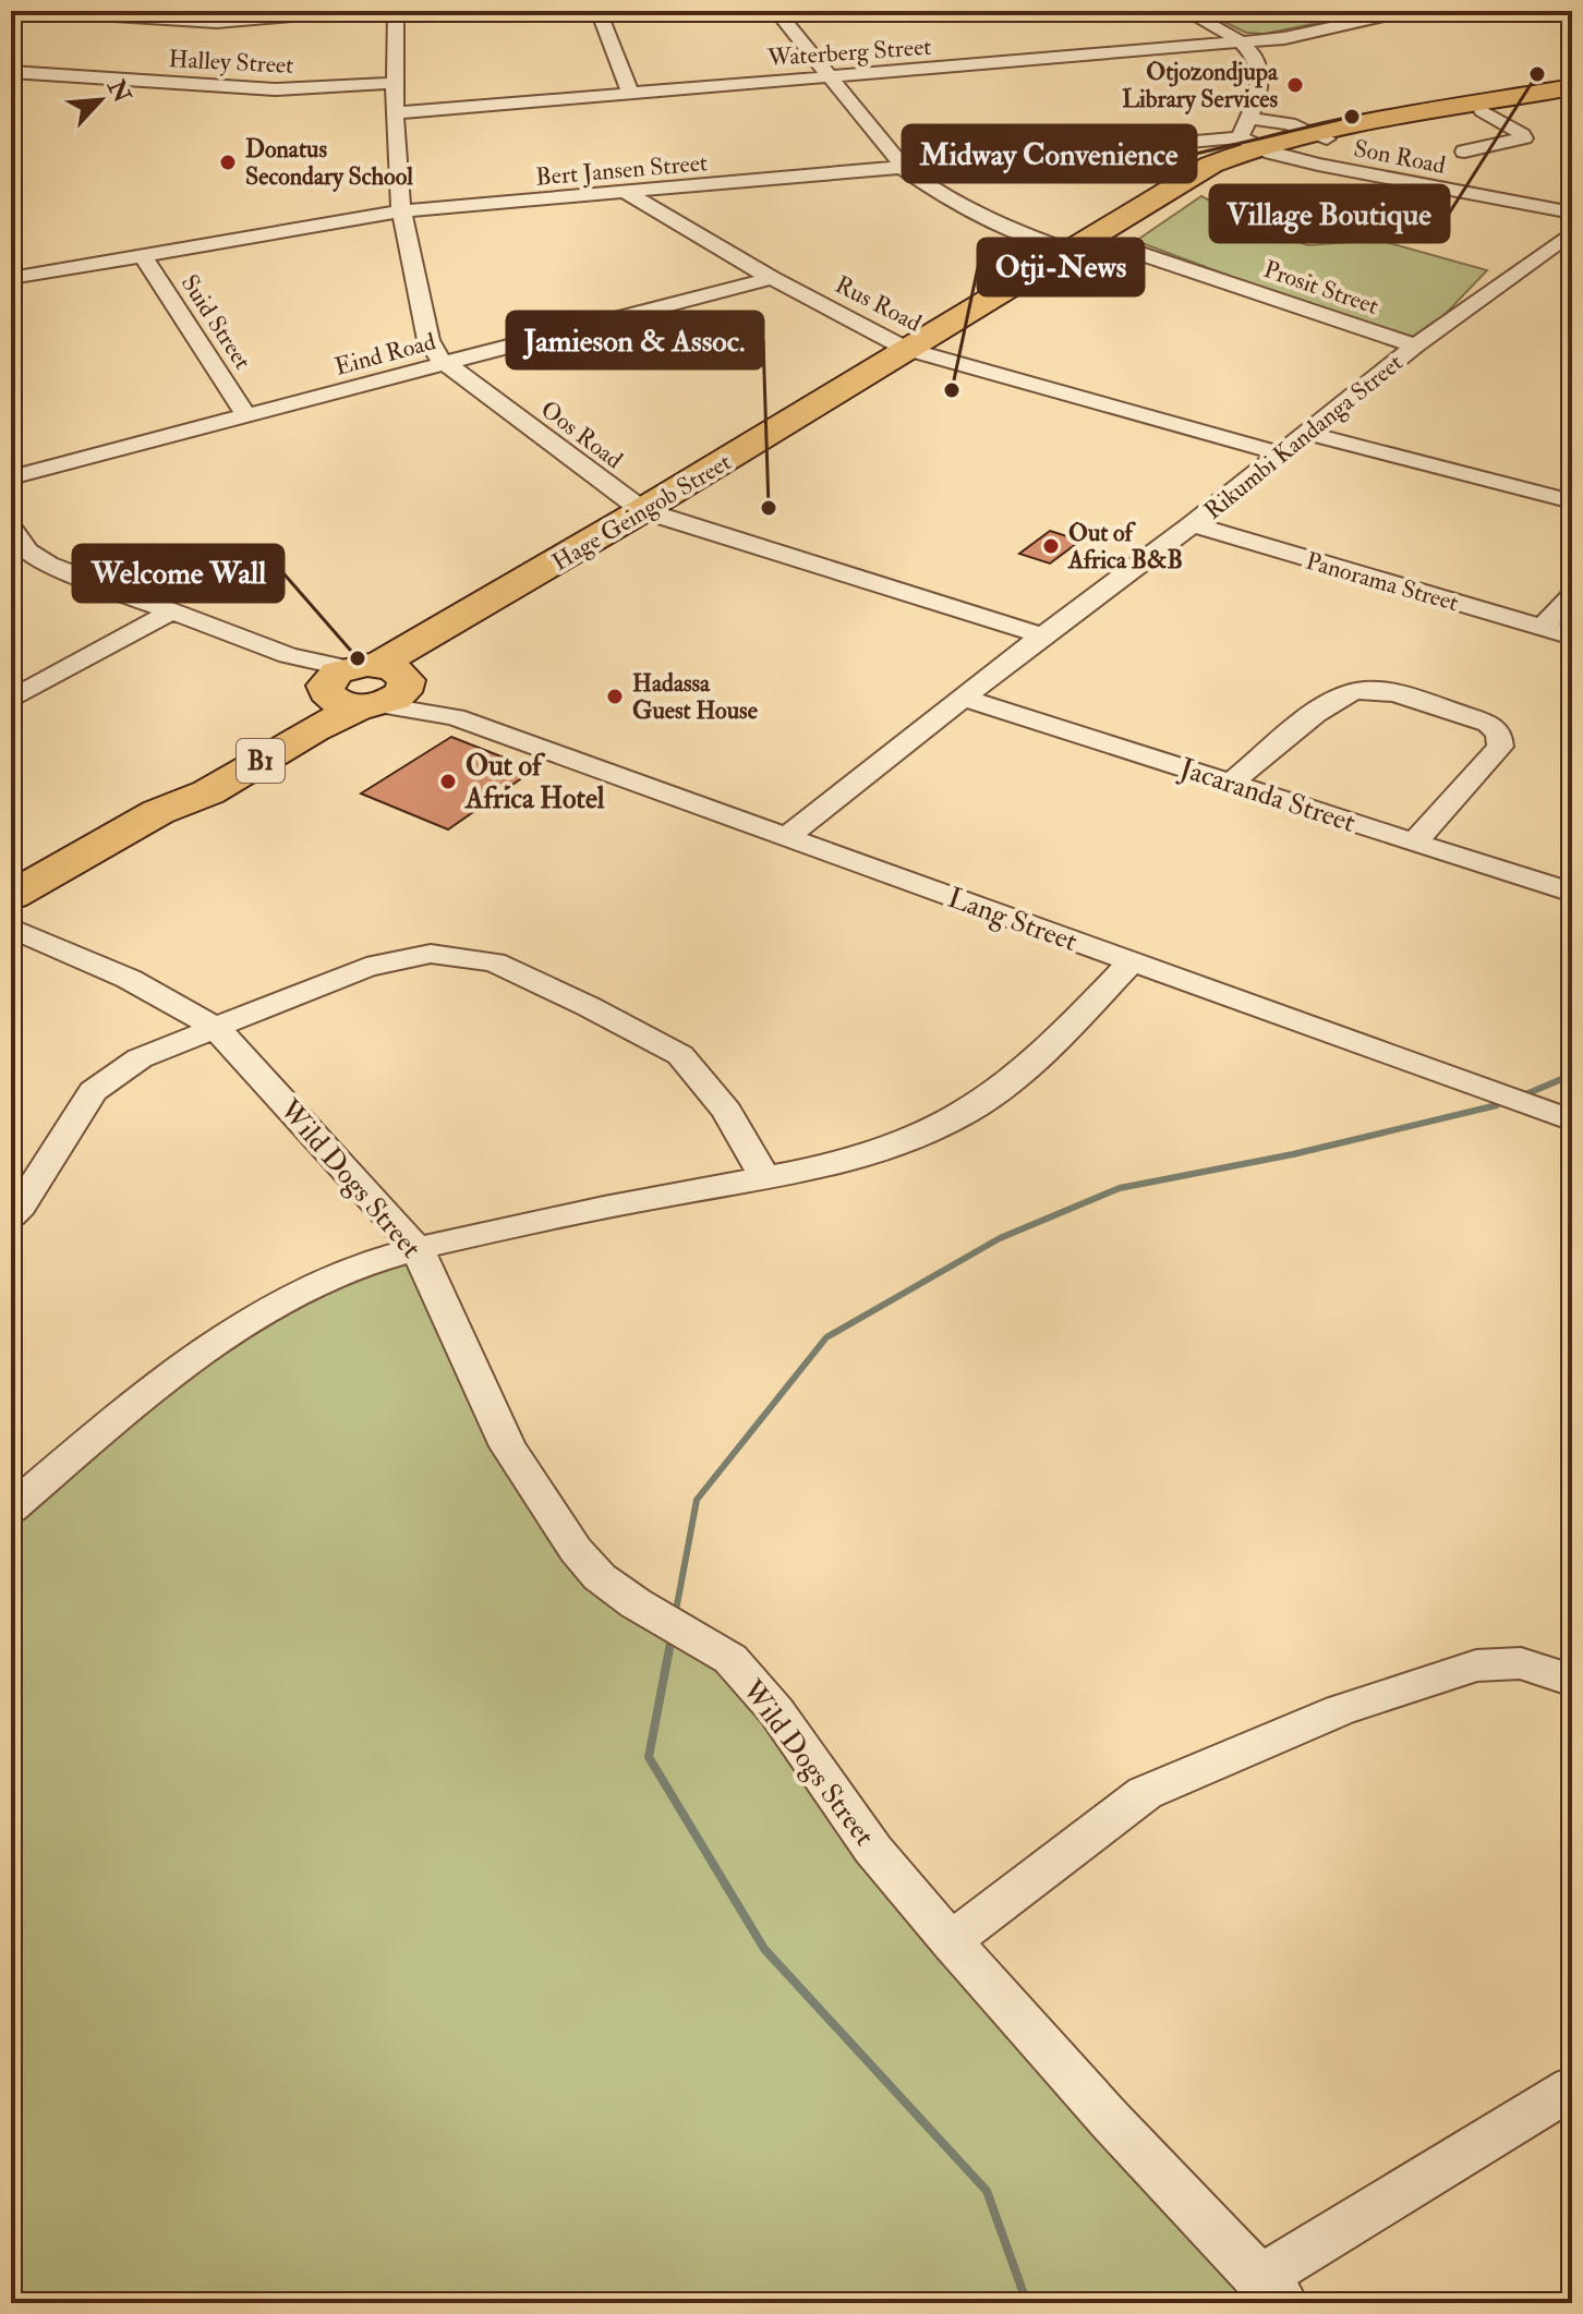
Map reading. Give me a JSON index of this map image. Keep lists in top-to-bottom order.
{
  "streets": {
    "highway": ["Hage Geingob Street", "B1"],
    "street": [
      "Waterberg Street",
      "Halley Street",
      "Son Road",
      "Bert Jansen Street",
      "Prosit Street",
      "Rus Road",
      "Suid Street",
      "Eind Road",
      "Oos Road",
      "Rikumbi Kandanga Street",
      "Panorama Street",
      "Jacaranda Street",
      "Lang Street",
      "Wild Dogs Street"
    ]
  },
  "crossings": [
    ["Waterberg Street", "Oos Road"],
    ["Halley Street", "Oos Road"],
    ["Son Road", "Bert Jansen Street"],
    ["Son Road", "Hage Geingob Street"],
    ["Bert Jansen Street", "Rus Road"],
    ["Bert Jansen Street", "Suid Street"],
    ["Bert Jansen Street", "Oos Road"],
    ["Bert Jansen Street", "Hage Geingob Street"],
    ["Prosit Street", "Rikumbi Kandanga Street"],
    ["Prosit Street", "Hage Geingob Street"],
    ["Rus Road", "Eind Road"],
    ["Rus Road", "Rikumbi Kandanga Street"],
    ["Rus Road", "Hage Geingob Street"],
    ["Suid Street", "Eind Road"],
    ["Eind Road", "Oos Road"],
    ["Oos Road", "Rikumbi Kandanga Street"],
    ["Oos Road", "Hage Geingob Street"],
    ["Rikumbi Kandanga Street", "Panorama Street"],
    ["Rikumbi Kandanga Street", "Jacaranda Street"],
    ["Rikumbi Kandanga Street", "Lang Street"],
    ["Hage Geingob Street", "B1"],
    ["Hage Geingob Street", "Lang Street"],
    ["B1", "Lang Street"]
  ],
  "places": [
    "Village Boutique",
    "Otjozondjupa Library Services",
    "Midway Convenience",
    "Donatus Secondary School",
    "Otji-News",
    "Jamieson & Assoc.",
    "Out of Africa B&B",
    "Welcome Wall",
    "Hadassa Guest House",
    "Out of Africa Hotel"
  ],
  "north": "top right"
}
